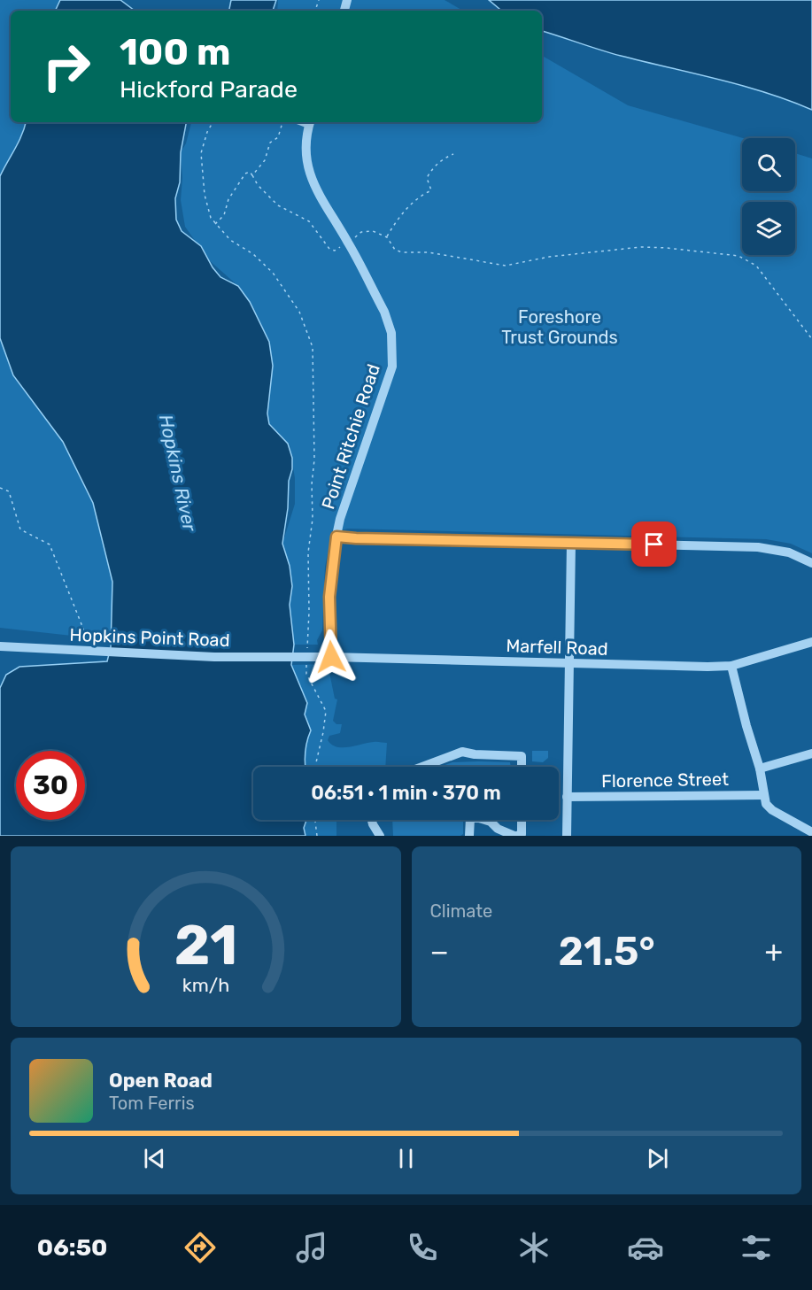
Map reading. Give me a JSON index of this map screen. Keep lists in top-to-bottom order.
{
  "streets": {
    "street": [
      "Point Ritchie Road",
      "Hopkins Point Road",
      "Marfell Road",
      "Florence Street"
    ]
  },
  "crossings": [
    ["Point Ritchie Road", "Marfell Road"],
    ["Hopkins Point Road", "Marfell Road"]
  ],
  "water": ["Hopkins River"],
  "parks": ["Foreshore Trust Grounds"],
  "page": {
    "turn": ["100 m", "Hickford Parade"],
    "limit": "30",
    "trip": "06:51 · 1 min · 370 m",
    "tile": "Climate",
    "heat": ["−", "21.5°", "+"],
    "song": ["Open Road", "Tom Ferris"],
    "tabs": "06:50",
    "gauge": ["21", "km/h"]
  }
}
